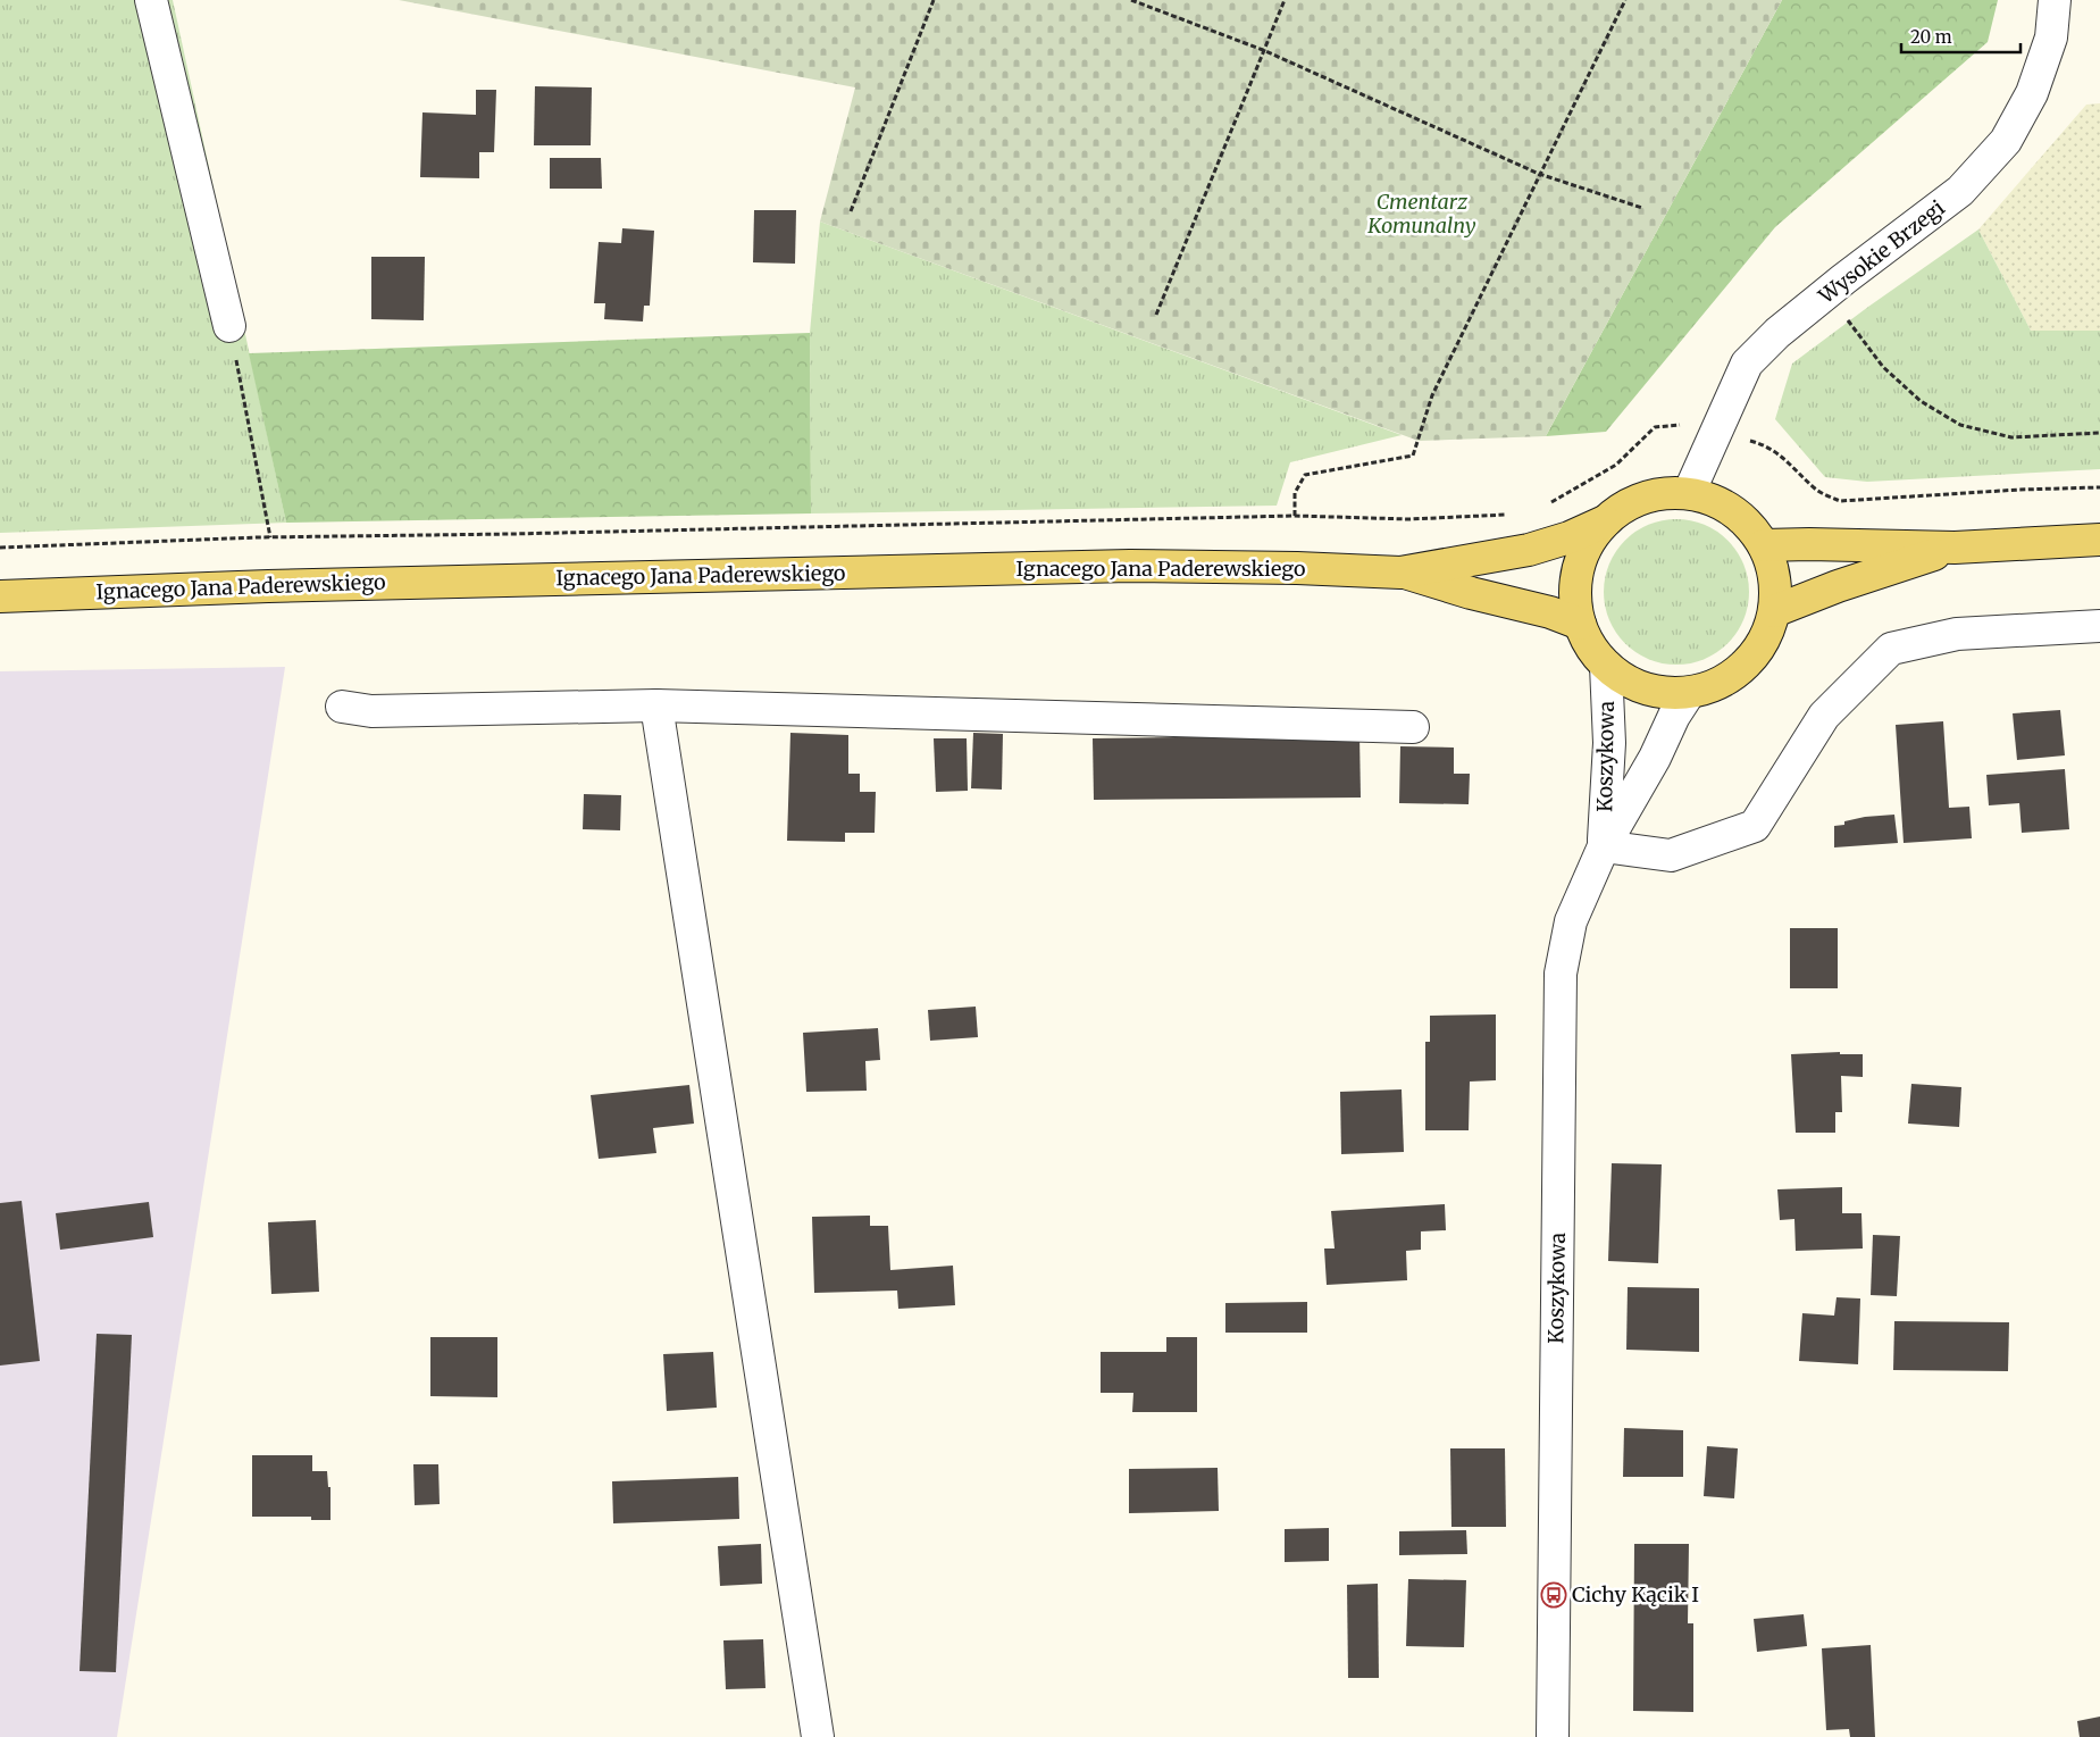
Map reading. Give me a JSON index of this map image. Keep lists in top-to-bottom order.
{
  "streets": {
    "main road": ["Ignacego Jana Paderewskiego"],
    "street": ["Wysokie Brzegi", "Koszykowa"]
  },
  "crossings": [
    ["Wysokie Brzegi", "Ignacego Jana Paderewskiego"],
    ["Wysokie Brzegi", "Koszykowa"],
    ["Ignacego Jana Paderewskiego", "Koszykowa"]
  ],
  "parks": ["Cmentarz Komunalny"],
  "places": {
    "bus stop": ["Cichy Kącik I"]
  },
  "scale_bar": "20 m"
}
